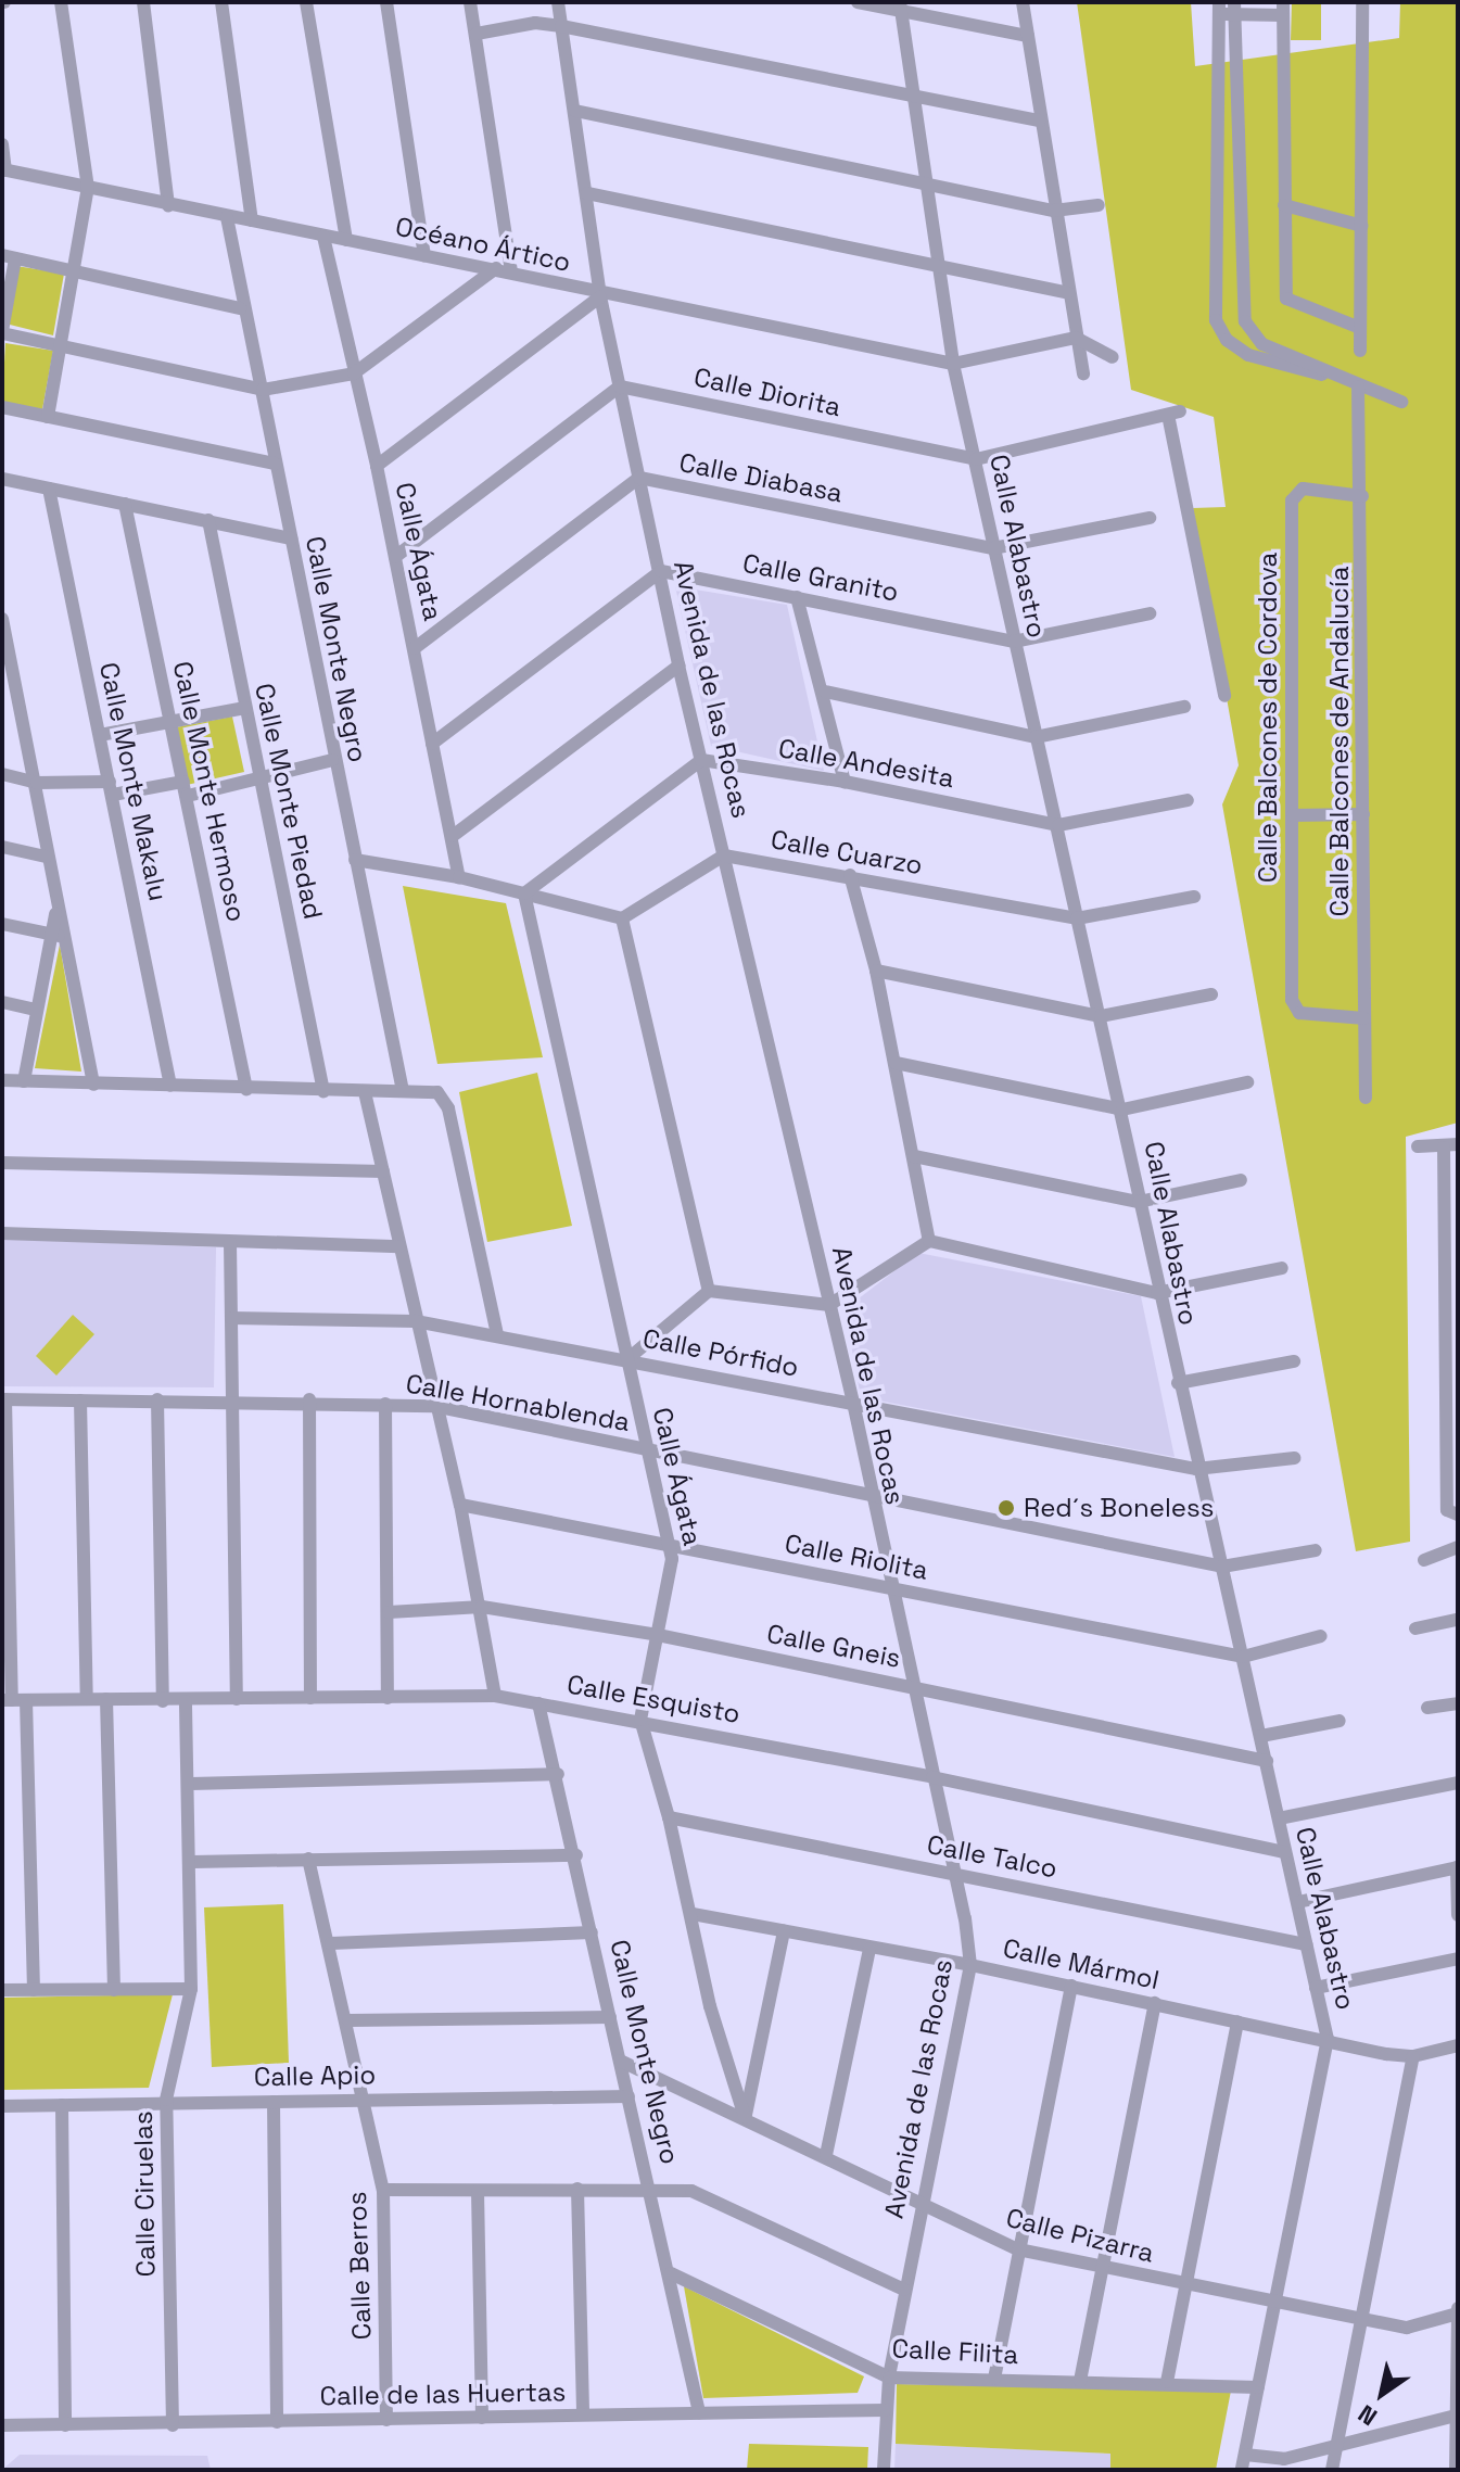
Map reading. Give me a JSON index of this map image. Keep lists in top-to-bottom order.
{
  "streets": {
    "street": [
      "Océano Ártico",
      "Calle Diorita",
      "Calle Diabasa",
      "Calle Alabastro",
      "Calle Ágata",
      "Calle Granito",
      "Calle Monte Negro",
      "Avenida de las Rocas",
      "Calle Balcones de Cordova",
      "Calle Balcones de Andalucía",
      "Calle Andesita",
      "Calle Monte Makalu",
      "Calle Monte Hermoso",
      "Calle Monte Piedad",
      "Calle Cuarzo",
      "Calle Pórfido",
      "Calle Hornablenda",
      "Calle Riolita",
      "Calle Gneis",
      "Calle Esquisto",
      "Calle Talco",
      "Calle Mármol",
      "Calle Apio",
      "Calle Ciruelas",
      "Calle Pizarra",
      "Calle Berros",
      "Calle Filita",
      "Calle de las Huertas"
    ]
  },
  "crossings": [
    ["Océano Ártico", "Calle Alabastro"],
    ["Océano Ártico", "Calle Ágata"],
    ["Océano Ártico", "Calle Monte Negro"],
    ["Océano Ártico", "Avenida de las Rocas"],
    ["Calle Diorita", "Calle Alabastro"],
    ["Calle Diorita", "Avenida de las Rocas"],
    ["Calle Diabasa", "Calle Alabastro"],
    ["Calle Diabasa", "Calle Ágata"],
    ["Calle Diabasa", "Avenida de las Rocas"],
    ["Calle Alabastro", "Calle Granito"],
    ["Calle Alabastro", "Calle Andesita"],
    ["Calle Alabastro", "Calle Cuarzo"],
    ["Calle Alabastro", "Calle Pórfido"],
    ["Calle Alabastro", "Calle Hornablenda"],
    ["Calle Alabastro", "Calle Riolita"],
    ["Calle Alabastro", "Calle Gneis"],
    ["Calle Alabastro", "Calle Esquisto"],
    ["Calle Alabastro", "Calle Talco"],
    ["Calle Alabastro", "Calle Mármol"],
    ["Calle Alabastro", "Calle Pizarra"],
    ["Calle Alabastro", "Calle Filita"],
    ["Calle Ágata", "Calle Pórfido"],
    ["Calle Ágata", "Calle Hornablenda"],
    ["Calle Ágata", "Calle Riolita"],
    ["Calle Ágata", "Calle Gneis"],
    ["Calle Ágata", "Calle Esquisto"],
    ["Calle Ágata", "Calle Talco"],
    ["Calle Ágata", "Calle Mármol"],
    ["Calle Ágata", "Calle Pizarra"],
    ["Calle Granito", "Avenida de las Rocas"],
    ["Calle Monte Negro", "Calle Esquisto"],
    ["Calle Monte Negro", "Calle Apio"],
    ["Calle Monte Negro", "Calle Pizarra"],
    ["Calle Monte Negro", "Calle Filita"],
    ["Calle Monte Negro", "Calle de las Huertas"],
    ["Avenida de las Rocas", "Calle Andesita"],
    ["Avenida de las Rocas", "Calle Cuarzo"],
    ["Avenida de las Rocas", "Calle Pórfido"],
    ["Avenida de las Rocas", "Calle Hornablenda"],
    ["Avenida de las Rocas", "Calle Riolita"],
    ["Avenida de las Rocas", "Calle Gneis"],
    ["Avenida de las Rocas", "Calle Esquisto"],
    ["Avenida de las Rocas", "Calle Talco"],
    ["Avenida de las Rocas", "Calle Mármol"],
    ["Avenida de las Rocas", "Calle Pizarra"],
    ["Avenida de las Rocas", "Calle Filita"],
    ["Avenida de las Rocas", "Calle de las Huertas"],
    ["Calle Balcones de Cordova", "Calle Balcones de Andalucía"],
    ["Calle Esquisto", "Calle Ciruelas"],
    ["Calle Apio", "Calle Ciruelas"],
    ["Calle Apio", "Calle Berros"],
    ["Calle Ciruelas", "Calle de las Huertas"],
    ["Calle Berros", "Calle de las Huertas"]
  ],
  "places": ["Red´s Boneless"],
  "north": "bottom left"
}
